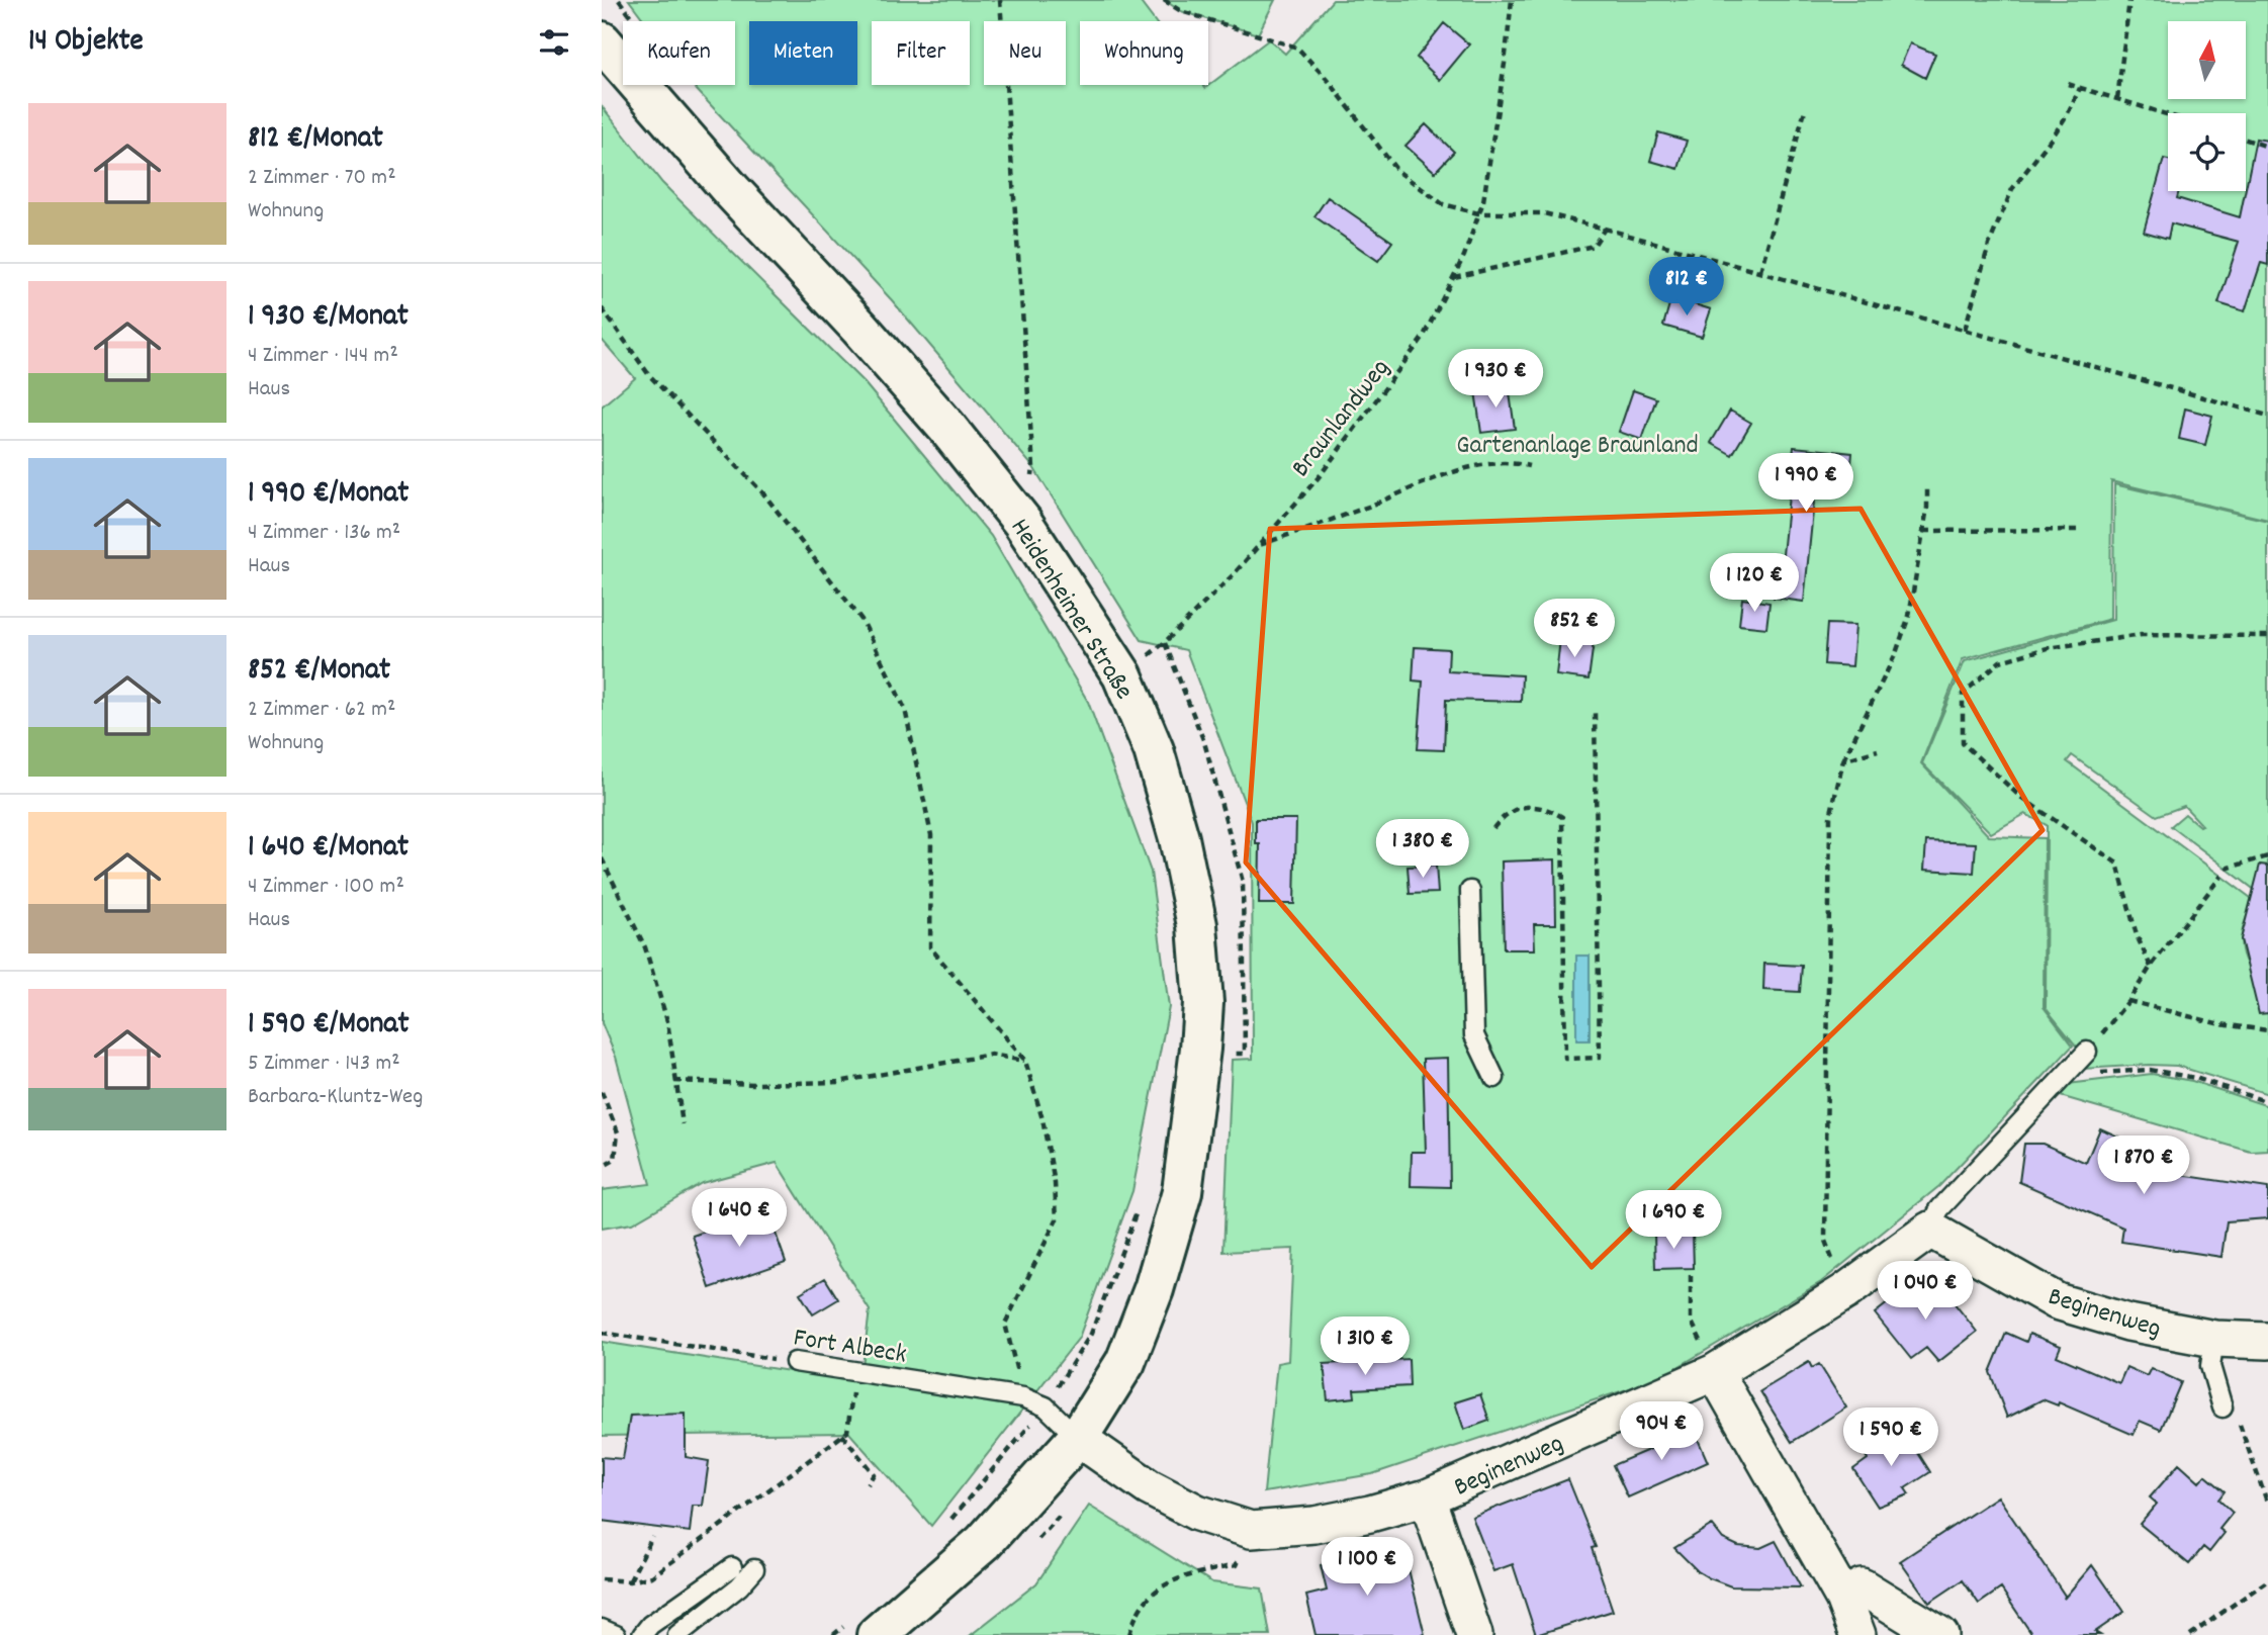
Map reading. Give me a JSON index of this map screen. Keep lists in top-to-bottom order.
{
  "streets": {
    "main road": ["Heidenheimer Straße"],
    "street": ["Beginenweg"],
    "lane": ["Fort Albeck"],
    "path": ["Braunlandweg"]
  },
  "crossings": [
    ["Braunlandweg", "Heidenheimer Straße"],
    ["Heidenheimer Straße", "Beginenweg"],
    ["Heidenheimer Straße", "Fort Albeck"],
    ["Beginenweg", "Fort Albeck"]
  ],
  "parks": ["Gartenanlage Braunland"],
  "north": "top",
  "page": {
    "heading": "14 Objekte",
    "chip": [
      "Kaufen",
      "Mieten",
      "Filter",
      "Neu",
      "Wohnung"
    ],
    "list": [
      {
        "name": "812 €/Monat",
        "note": "2 Zimmer · 70 m² · Wohnung"
      },
      {
        "name": "1 930 €/Monat",
        "note": "4 Zimmer · 144 m² · Haus"
      },
      {
        "name": "1 990 €/Monat",
        "note": "4 Zimmer · 136 m² · Haus"
      },
      {
        "name": "852 €/Monat",
        "note": "2 Zimmer · 62 m² · Wohnung"
      },
      {
        "name": "1 640 €/Monat",
        "note": "4 Zimmer · 100 m² · Haus"
      },
      {
        "name": "1 590 €/Monat",
        "note": "5 Zimmer · 143 m² · Barbara-Kluntz-Weg"
      }
    ],
    "price": [
      "812 €",
      "1 930 €",
      "1 990 €",
      "1 120 €",
      "852 €",
      "1 380 €",
      "1 870 €",
      "1 640 €",
      "1 690 €",
      "1 040 €",
      "1 310 €",
      "904 €",
      "1 590 €",
      "1 100 €"
    ]
  }
}
